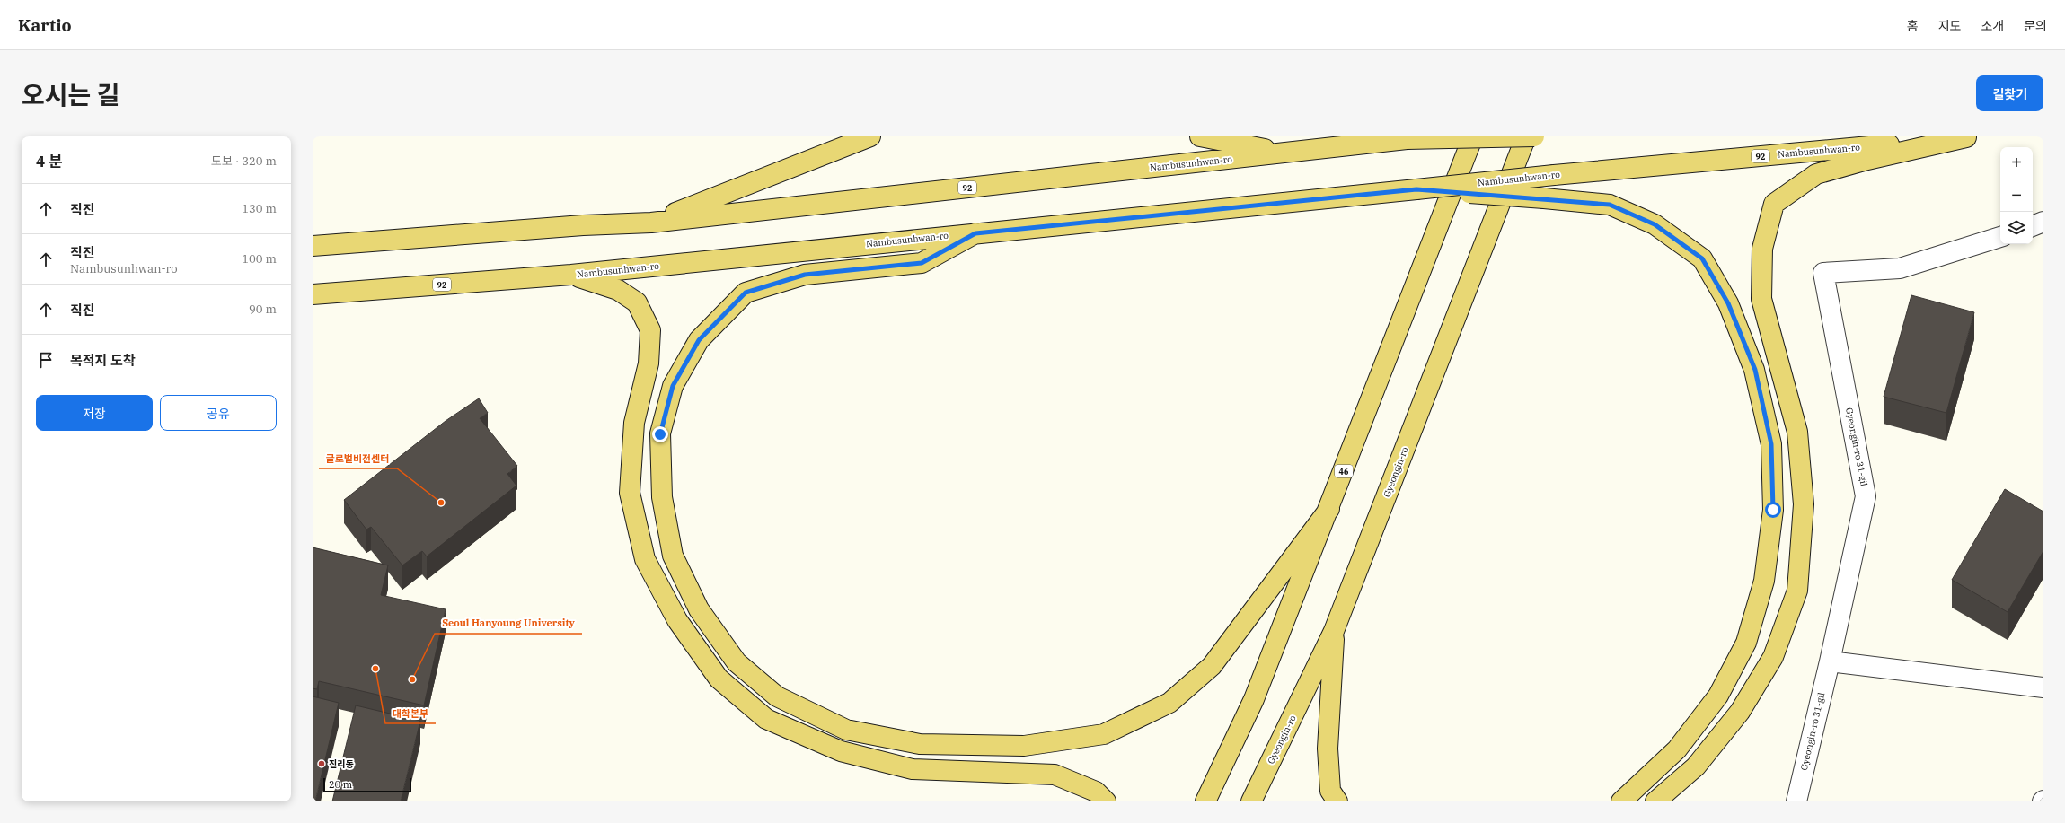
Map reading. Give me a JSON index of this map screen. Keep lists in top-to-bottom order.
{
  "streets": {
    "main road": [
      "Nambusunhwan-ro",
      "92",
      "46",
      "Gyeongin-ro"
    ],
    "street": ["Gyeongin-ro 31-gil"]
  },
  "places": [
    "글로벌비전센터",
    "대학본부",
    "Seoul Hanyoung University",
    "진리동"
  ],
  "scale_bar": "20 m",
  "page": {
    "header": "Kartio",
    "nav": [
      "홈",
      "지도",
      "소개",
      "문의"
    ],
    "title": "오시는 길",
    "buttons": [
      "길찾기",
      ["저장", "공유"]
    ],
    "heading": ["4 분", "도보 · 320 m"],
    "map_buttons": ["+", "−"],
    "list": [
      ["직진", "130 m"],
      ["직진", "Nambusunhwan-ro", "100 m"],
      ["직진", "90 m"],
      "목적지 도착"
    ],
    "scale": "20 m"
  }
}
